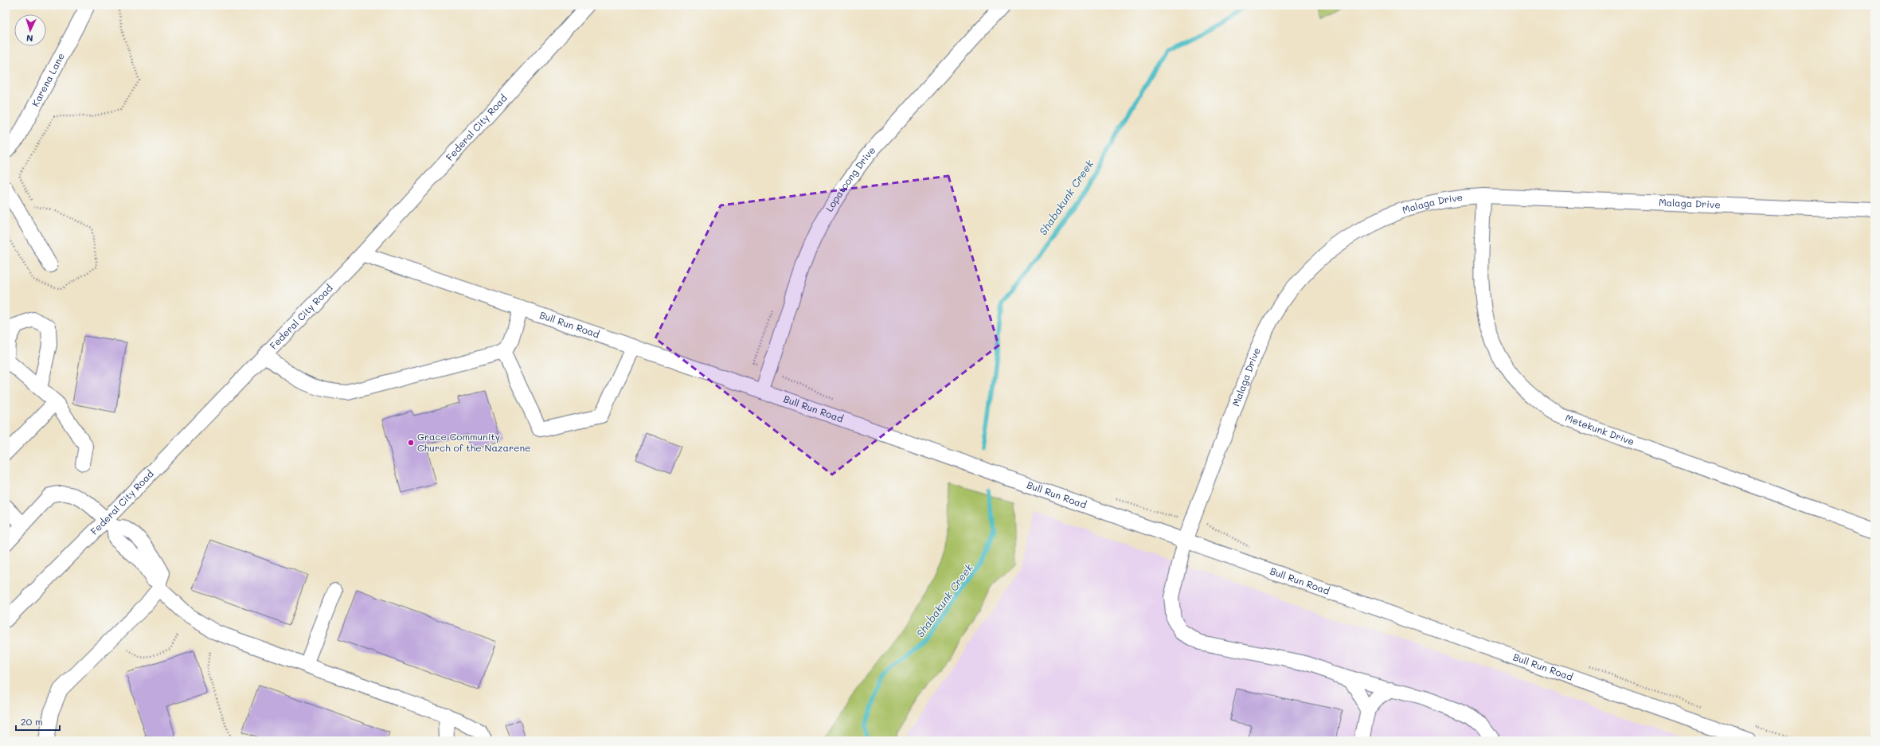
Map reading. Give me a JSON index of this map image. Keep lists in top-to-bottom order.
{
  "streets": {
    "street": [
      "Karena Lane",
      "Federal City Road",
      "Lopatcong Drive",
      "Malaga Drive",
      "Bull Run Road",
      "Metekunk Drive"
    ]
  },
  "crossings": [
    ["Federal City Road", "Bull Run Road"],
    ["Lopatcong Drive", "Bull Run Road"],
    ["Malaga Drive", "Bull Run Road"],
    ["Malaga Drive", "Metekunk Drive"]
  ],
  "water": ["Shabakunk Creek"],
  "places": ["Grace Community Church of the Nazarene"],
  "scale_bar": "20 m",
  "north": "bottom"
}
